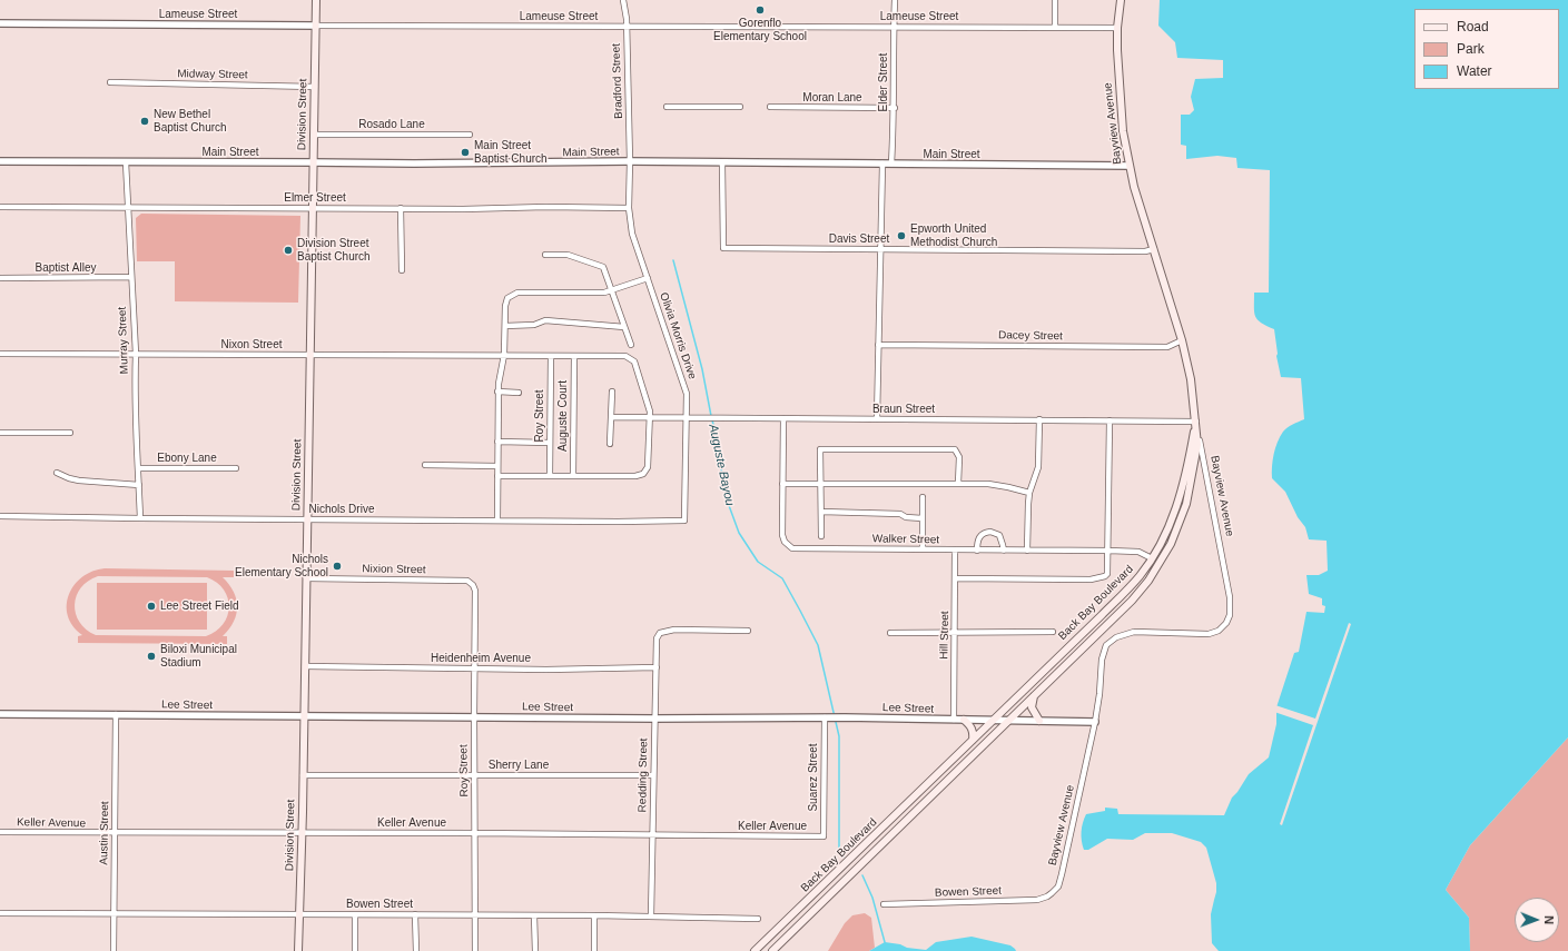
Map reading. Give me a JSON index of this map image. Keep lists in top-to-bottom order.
{
  "streets": {
    "main road": ["Division Street", "Bayview Avenue", "Back Bay Boulevard"],
    "street": [
      "Lameuse Street",
      "Midway Street",
      "Bradford Street",
      "Elder Street",
      "Moran Lane",
      "Rosado Lane",
      "Main Street",
      "Elmer Street",
      "Davis Street",
      "Baptist Alley",
      "Olivia Morris Drive",
      "Dacey Street",
      "Murray Street",
      "Nixon Street",
      "Braun Street",
      "Roy Street",
      "Auguste Court",
      "Ebony Lane",
      "Nichols Drive",
      "Walker Street",
      "Nixion Street",
      "Hill Street",
      "Heidenheim Avenue",
      "Lee Street",
      "Sherry Lane",
      "Redding Street",
      "Suarez Street",
      "Keller Avenue",
      "Austin Street",
      "Bowen Street"
    ]
  },
  "crossings": [
    ["Lameuse Street", "Bradford Street"],
    ["Lameuse Street", "Elder Street"],
    ["Lameuse Street", "Division Street"],
    ["Lameuse Street", "Bayview Avenue"],
    ["Midway Street", "Division Street"],
    ["Bradford Street", "Main Street"],
    ["Bradford Street", "Olivia Morris Drive"],
    ["Elder Street", "Moran Lane"],
    ["Elder Street", "Main Street"],
    ["Division Street", "Rosado Lane"],
    ["Division Street", "Main Street"],
    ["Division Street", "Elmer Street"],
    ["Division Street", "Nixon Street"],
    ["Division Street", "Nichols Drive"],
    ["Division Street", "Nixion Street"],
    ["Division Street", "Heidenheim Avenue"],
    ["Division Street", "Lee Street"],
    ["Division Street", "Sherry Lane"],
    ["Division Street", "Keller Avenue"],
    ["Division Street", "Bowen Street"],
    ["Bayview Avenue", "Main Street"],
    ["Bayview Avenue", "Davis Street"],
    ["Bayview Avenue", "Dacey Street"],
    ["Bayview Avenue", "Braun Street"],
    ["Bayview Avenue", "Back Bay Boulevard"],
    ["Bayview Avenue", "Lee Street"],
    ["Bayview Avenue", "Bowen Street"],
    ["Main Street", "Davis Street"],
    ["Main Street", "Olivia Morris Drive"],
    ["Main Street", "Murray Street"],
    ["Elmer Street", "Olivia Morris Drive"],
    ["Elmer Street", "Murray Street"],
    ["Baptist Alley", "Murray Street"],
    ["Olivia Morris Drive", "Braun Street"],
    ["Olivia Morris Drive", "Nichols Drive"],
    ["Murray Street", "Nixon Street"],
    ["Murray Street", "Ebony Lane"],
    ["Murray Street", "Nichols Drive"],
    ["Braun Street", "Walker Street"],
    ["Braun Street", "Back Bay Boulevard"],
    ["Roy Street", "Nixion Street"],
    ["Roy Street", "Heidenheim Avenue"],
    ["Roy Street", "Lee Street"],
    ["Roy Street", "Sherry Lane"],
    ["Roy Street", "Keller Avenue"],
    ["Roy Street", "Bowen Street"],
    ["Walker Street", "Back Bay Boulevard"],
    ["Walker Street", "Hill Street"],
    ["Back Bay Boulevard", "Lee Street"],
    ["Hill Street", "Lee Street"],
    ["Heidenheim Avenue", "Redding Street"],
    ["Lee Street", "Redding Street"],
    ["Lee Street", "Suarez Street"],
    ["Lee Street", "Austin Street"],
    ["Sherry Lane", "Redding Street"],
    ["Redding Street", "Keller Avenue"],
    ["Redding Street", "Bowen Street"],
    ["Suarez Street", "Keller Avenue"],
    ["Keller Avenue", "Austin Street"],
    ["Austin Street", "Bowen Street"]
  ],
  "water": ["Auguste Bayou"],
  "places": [
    "Gorenflo Elementary School",
    "New Bethel Baptist Church",
    "Main Street Baptist Church",
    "Epworth United Methodist Church",
    "Division Street Baptist Church",
    "Nichols Elementary School",
    "Lee Street Field",
    "Biloxi Municipal Stadium"
  ],
  "legend": ["Road", "Park", "Water"],
  "north": "right"
}
